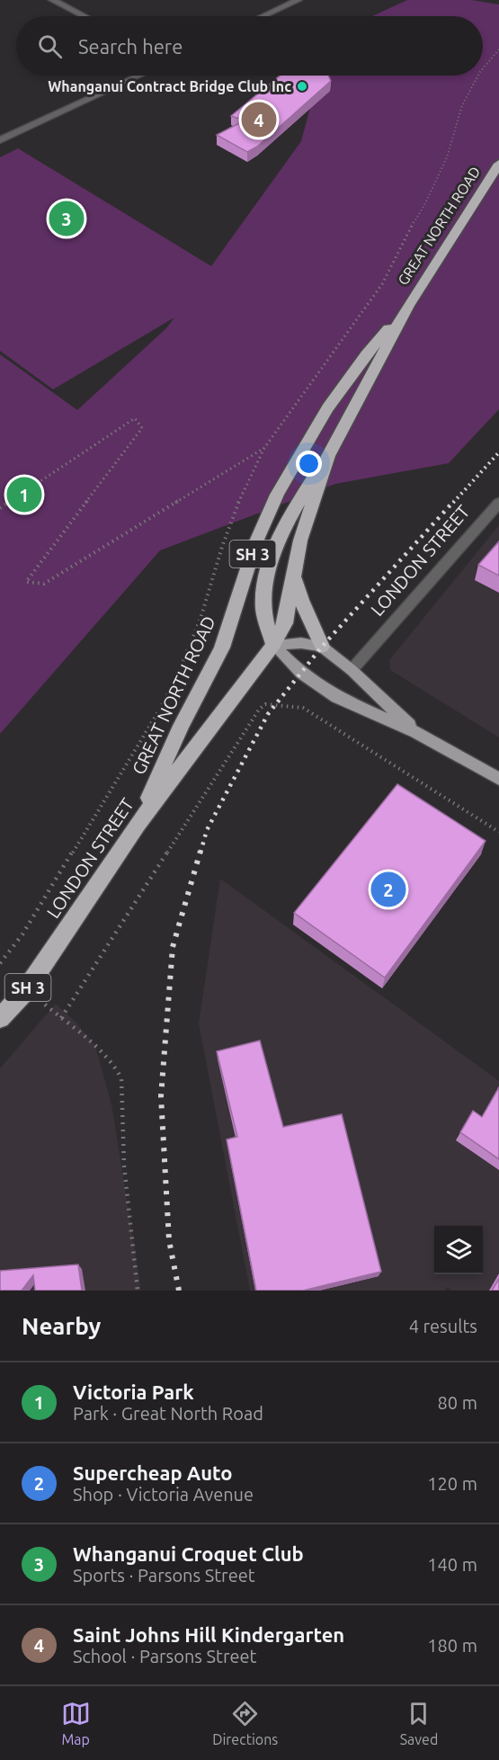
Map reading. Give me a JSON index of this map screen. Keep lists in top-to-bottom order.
{
  "streets": {
    "highway": ["GREAT NORTH ROAD", "SH 3", "LONDON STREET"]
  },
  "crossings": [
    ["GREAT NORTH ROAD", "LONDON STREET"]
  ],
  "places": ["Whanganui Contract Bridge Club Inc"],
  "page": {
    "search": "Search here",
    "pins": [
      "4",
      "3",
      "1",
      "2"
    ],
    "heading": ["Nearby", "4 results"],
    "list": [
      {
        "mark": "1",
        "name": "Victoria Park",
        "note": "Park · Great North Road",
        "value": "80 m"
      },
      {
        "mark": "2",
        "name": "Supercheap Auto",
        "note": "Shop · Victoria Avenue",
        "value": "120 m"
      },
      {
        "mark": "3",
        "name": "Whanganui Croquet Club",
        "note": "Sports · Parsons Street",
        "value": "140 m"
      },
      {
        "mark": "4",
        "name": "Saint Johns Hill Kindergarten",
        "note": "School · Parsons Street",
        "value": "180 m"
      }
    ],
    "nav": ["Map", "Directions", "Saved"]
  }
}
